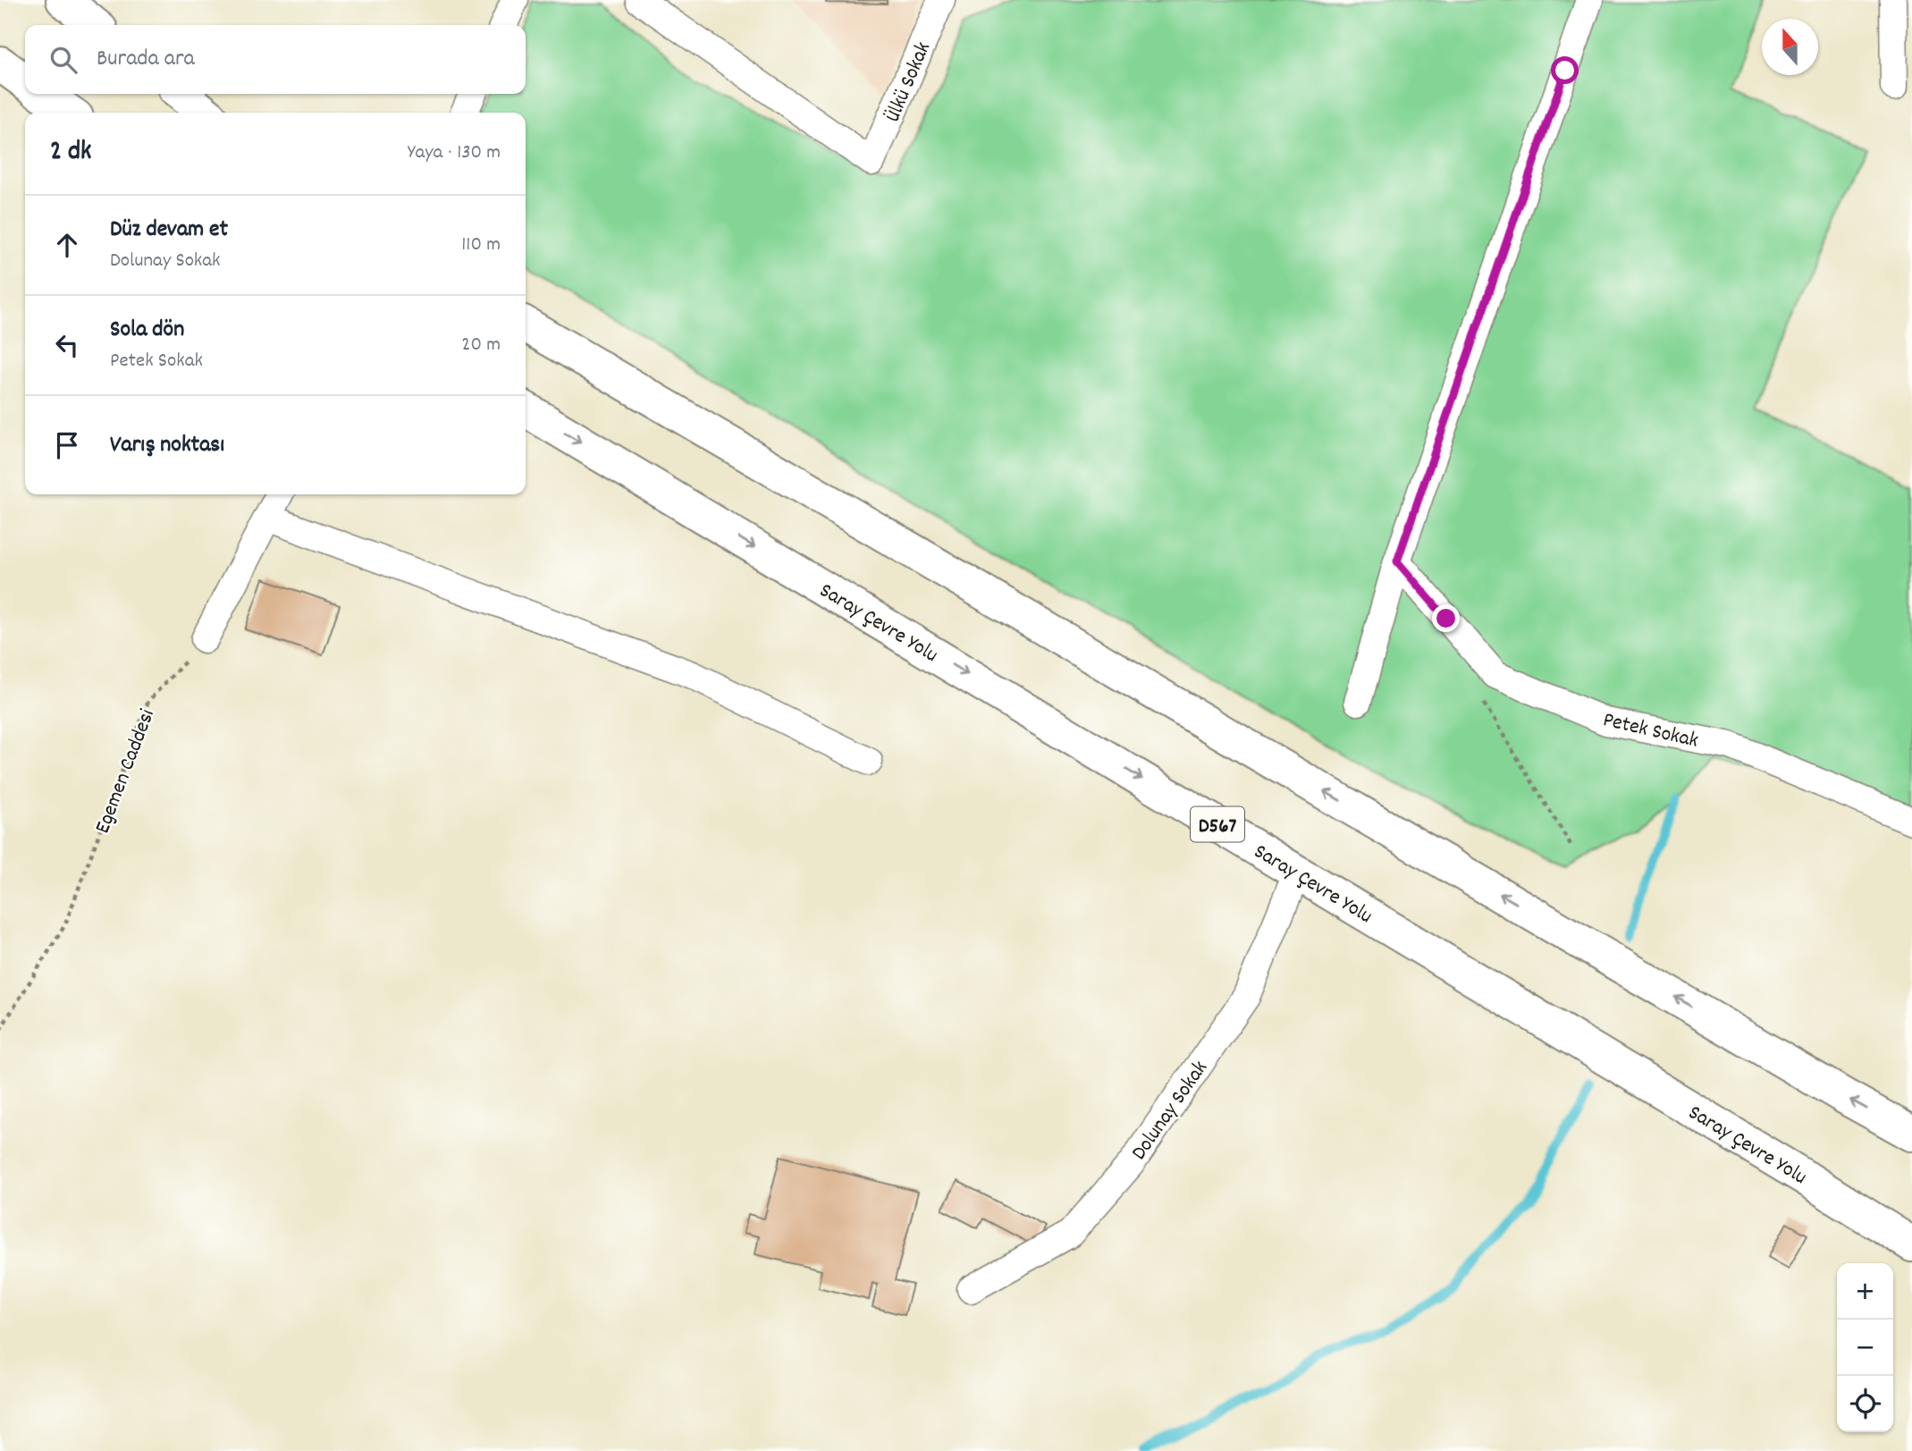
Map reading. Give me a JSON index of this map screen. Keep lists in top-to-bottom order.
{
  "streets": {
    "highway": ["Saray Çevre Yolu", "D567"],
    "street": ["Ülkü Sokak", "Petek Sokak", "Dolunay Sokak"],
    "path": ["Egemen Caddesi"]
  },
  "crossings": [
    ["Saray Çevre Yolu", "Dolunay Sokak"]
  ],
  "north": "top",
  "page": {
    "search": "Burada ara",
    "heading": ["2 dk", "Yaya · 130 m"],
    "list": [
      ["Düz devam et", "Dolunay Sokak", "110 m"],
      ["Sola dön", "Petek Sokak", "20 m"],
      "Varış noktası"
    ],
    "map_buttons": ["+", "−"]
  }
}
